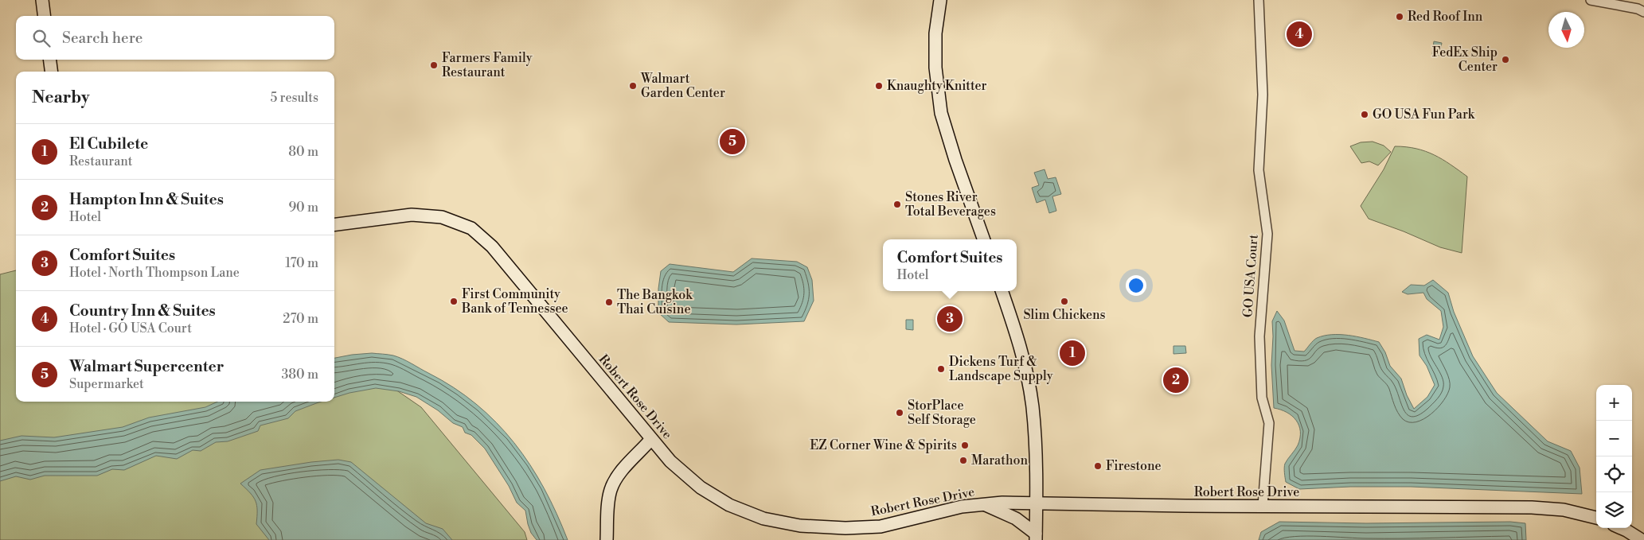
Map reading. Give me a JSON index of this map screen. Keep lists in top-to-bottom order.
{
  "streets": {
    "street": ["GO USA Court", "Robert Rose Drive"]
  },
  "crossings": [
    ["GO USA Court", "Robert Rose Drive"]
  ],
  "places": [
    "Red Roof Inn",
    "FedEx Ship Center",
    "Farmers Family Restaurant",
    "Walmart Garden Center",
    "Knaughty Knitter",
    "GO USA Fun Park",
    "Stones River Total Beverages",
    "First Community Bank of Tennessee",
    "Slim Chickens",
    "The Bangkok Thai Cuisine",
    "Dickens Turf & Landscape Supply",
    "StorPlace Self Storage",
    "EZ Corner Wine & Spirits",
    "Marathon",
    "Firestone"
  ],
  "north": "bottom",
  "page": {
    "search": "Search here",
    "pins": [
      "4",
      "5",
      "3",
      "1",
      "2"
    ],
    "heading": ["Nearby", "5 results"],
    "list": [
      {
        "mark": "1",
        "name": "El Cubilete",
        "note": "Restaurant",
        "value": "80 m"
      },
      {
        "mark": "2",
        "name": "Hampton Inn & Suites",
        "note": "Hotel",
        "value": "90 m"
      },
      {
        "mark": "3",
        "name": "Comfort Suites",
        "note": "Hotel · North Thompson Lane",
        "value": "170 m"
      },
      {
        "mark": "4",
        "name": "Country Inn & Suites",
        "note": "Hotel · GO USA Court",
        "value": "270 m"
      },
      {
        "mark": "5",
        "name": "Walmart Supercenter",
        "note": "Supermarket",
        "value": "380 m"
      }
    ],
    "popup": ["Comfort Suites", "Hotel"],
    "map_buttons": ["+", "−"]
  }
}
